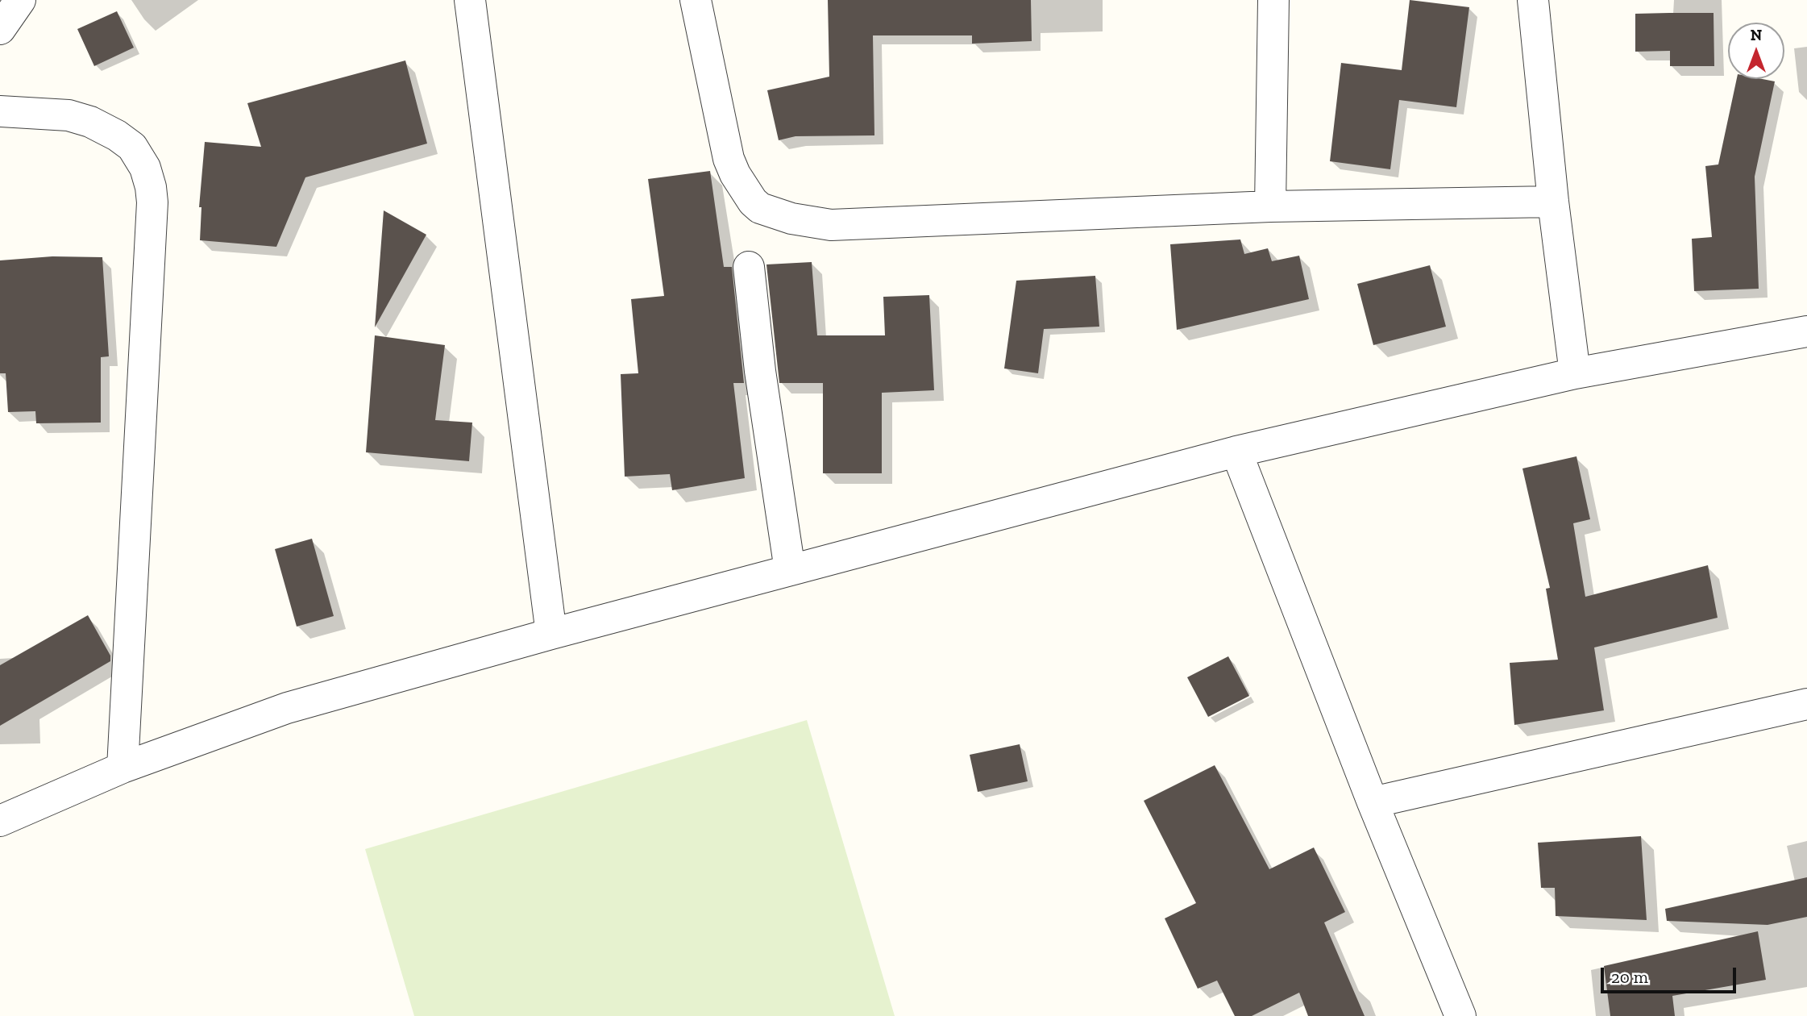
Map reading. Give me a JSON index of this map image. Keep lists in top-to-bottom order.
{
  "scale_bar": "20 m",
  "north": "top"
}
